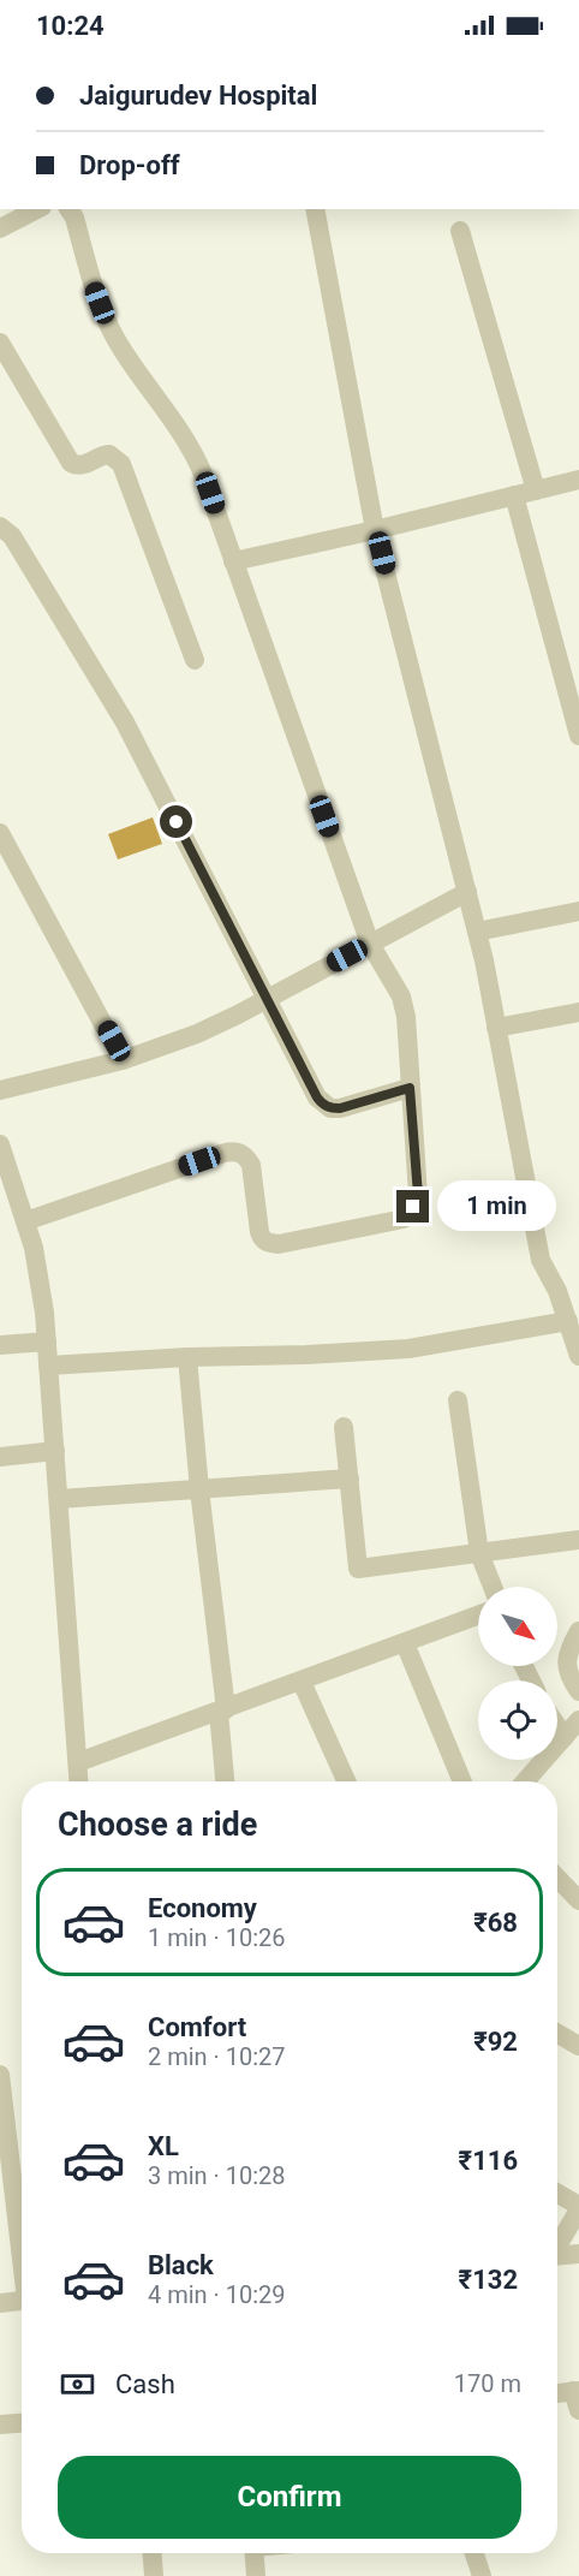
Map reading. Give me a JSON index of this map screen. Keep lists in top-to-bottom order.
{
  "north": "bottom right",
  "page": {
    "status": "10:24",
    "banner": ["Jaigurudev Hospital", "Drop-off"],
    "bubble": "1 min",
    "heading": "Choose a ride",
    "list": [
      {
        "name": "Economy",
        "note": "1 min · 10:26",
        "value": "₹68"
      },
      {
        "name": "Comfort",
        "note": "2 min · 10:27",
        "value": "₹92"
      },
      {
        "name": "XL",
        "note": "3 min · 10:28",
        "value": "₹116"
      },
      {
        "name": "Black",
        "note": "4 min · 10:29",
        "value": "₹132"
      }
    ],
    "pay": ["Cash", "170 m"],
    "buttons": "Confirm"
  }
}
